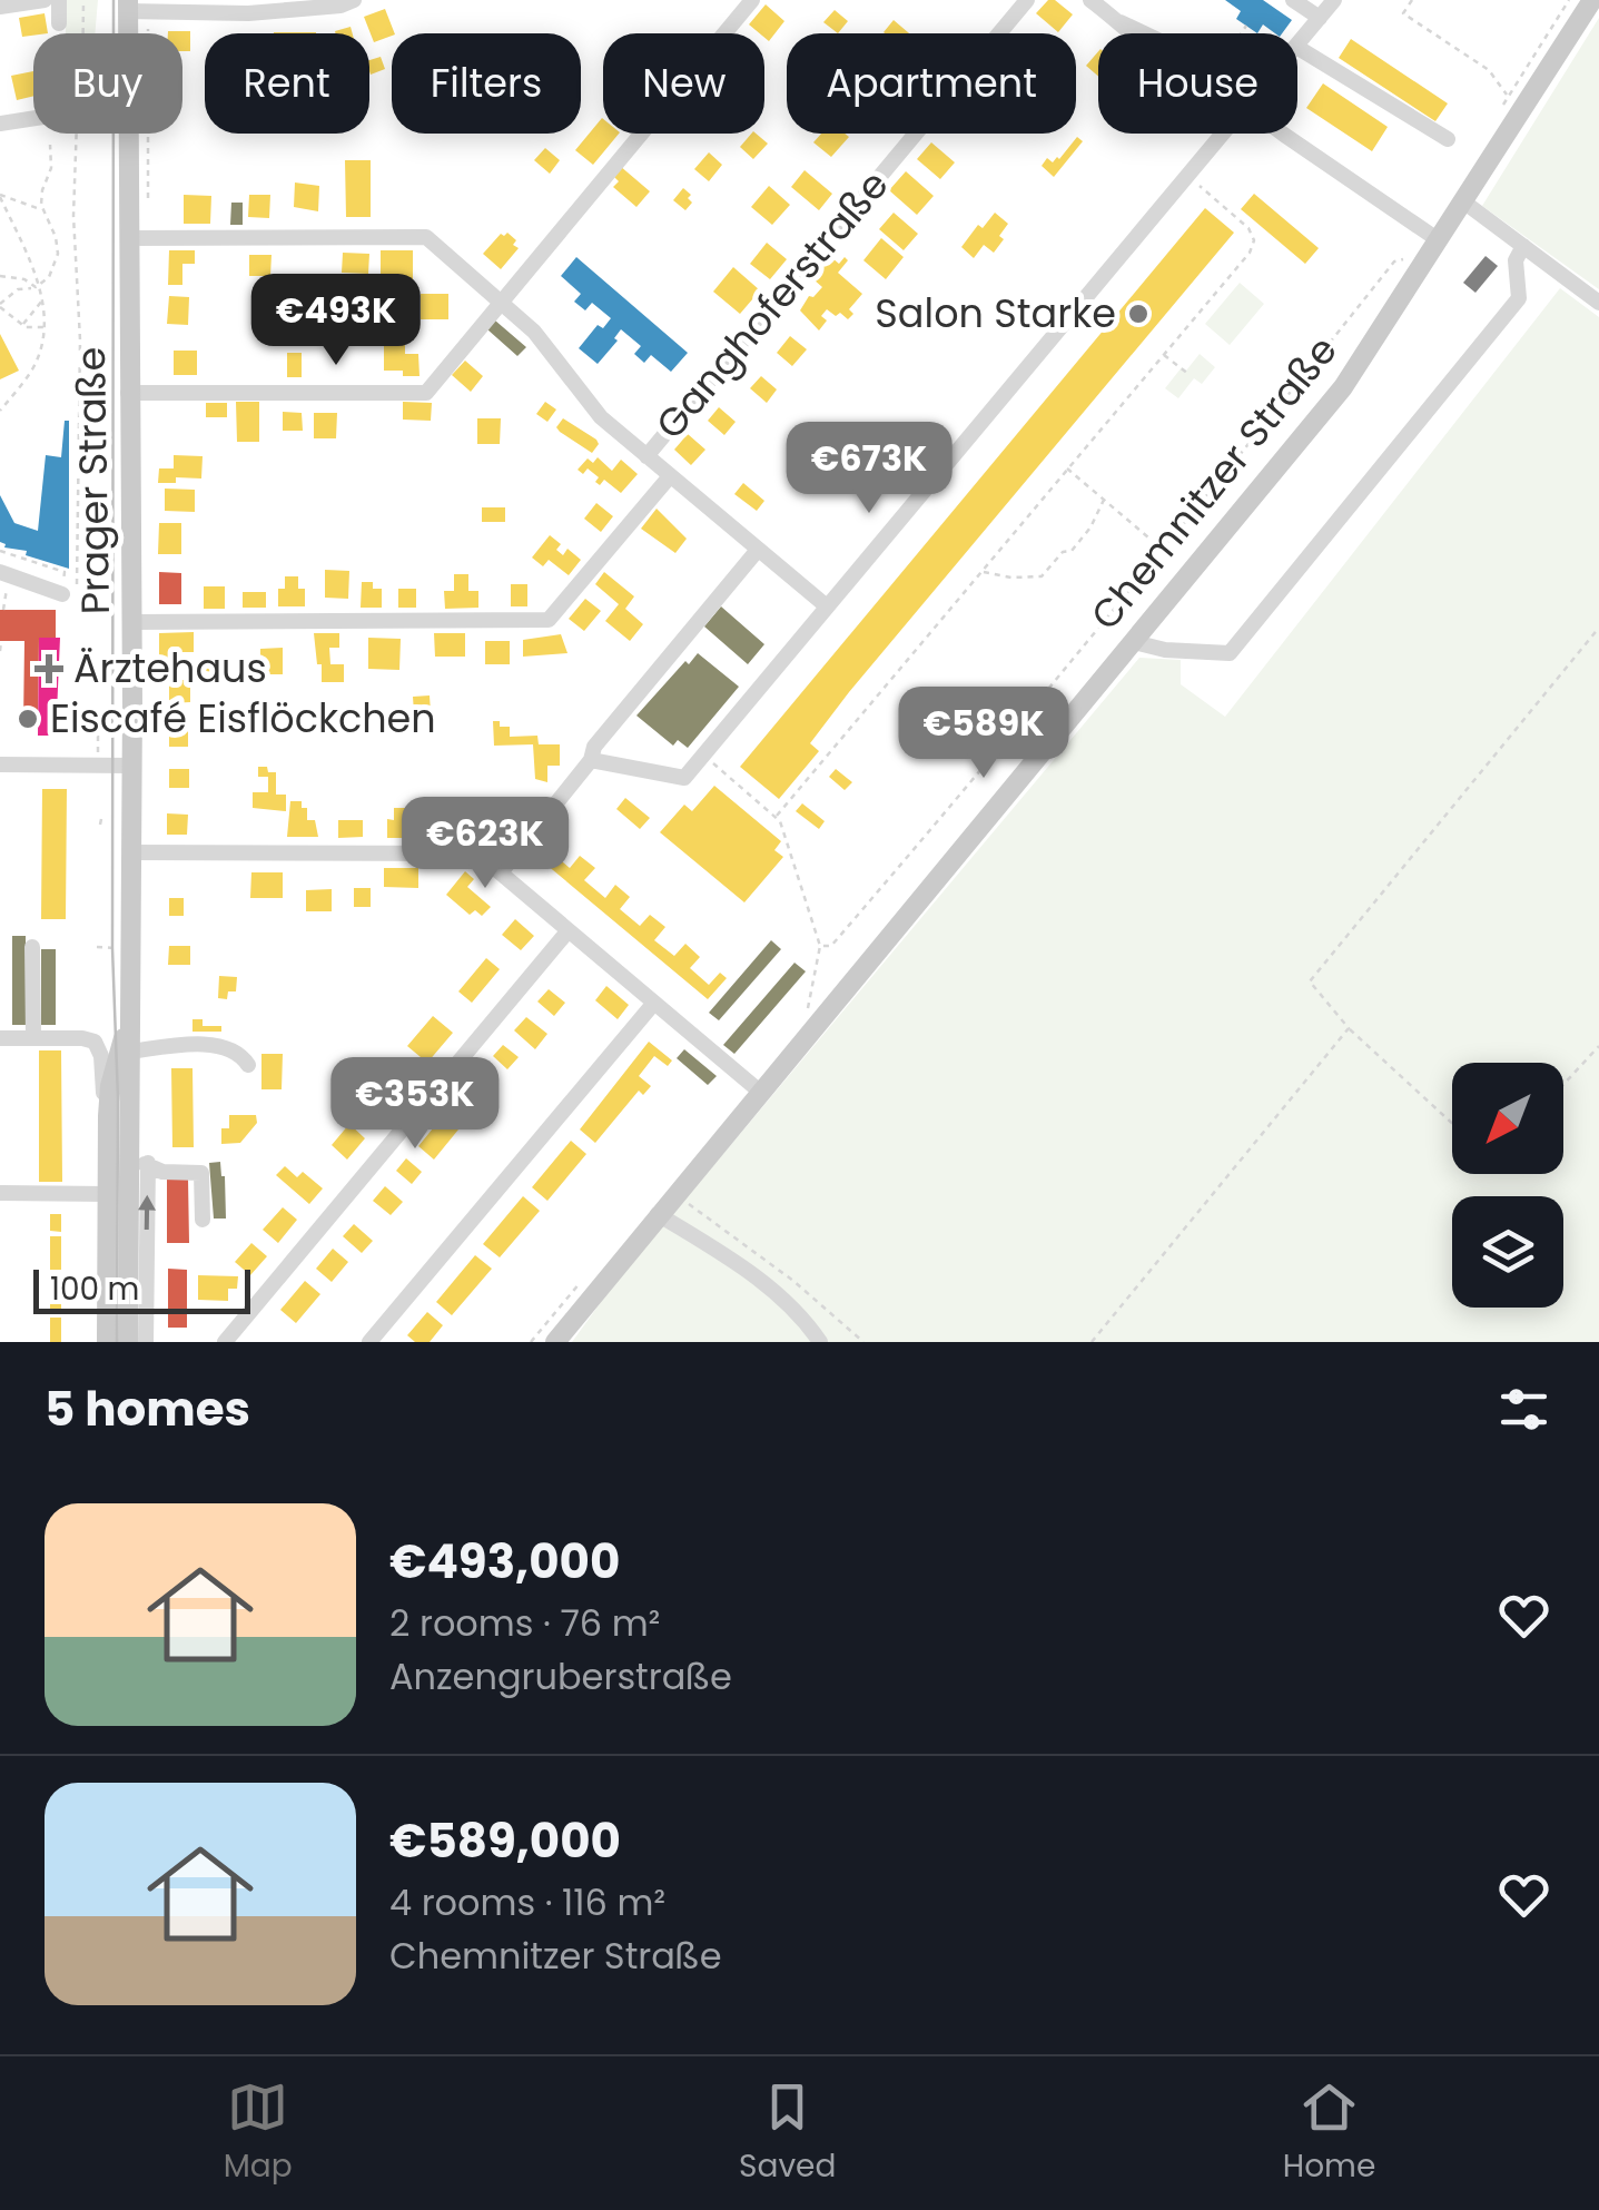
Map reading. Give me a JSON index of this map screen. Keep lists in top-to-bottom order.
{
  "streets": {
    "main road": ["Prager Straße", "Chemnitzer Straße"],
    "street": ["Ganghoferstraße"]
  },
  "crossings": [
    ["Ganghoferstraße", "Prager Straße"]
  ],
  "places": {
    "other": ["Salon Starke", "Eiscafé Eisflöckchen"],
    "health": ["Ärztehaus"]
  },
  "scale_bar": "100 m",
  "north": "bottom left",
  "page": {
    "chip": [
      "Buy",
      "Rent",
      "Filters",
      "New",
      "Apartment",
      "House"
    ],
    "price": [
      "€493K",
      "€673K",
      "€589K",
      "€623K",
      "€353K"
    ],
    "scale": "100 m",
    "heading": "5 homes",
    "list": [
      {
        "name": "€493,000",
        "note": "2 rooms · 76 m² · Anzengruberstraße"
      },
      {
        "name": "€589,000",
        "note": "4 rooms · 116 m² · Chemnitzer Straße"
      }
    ],
    "tabs": ["Map", "Saved", "Home"]
  }
}
